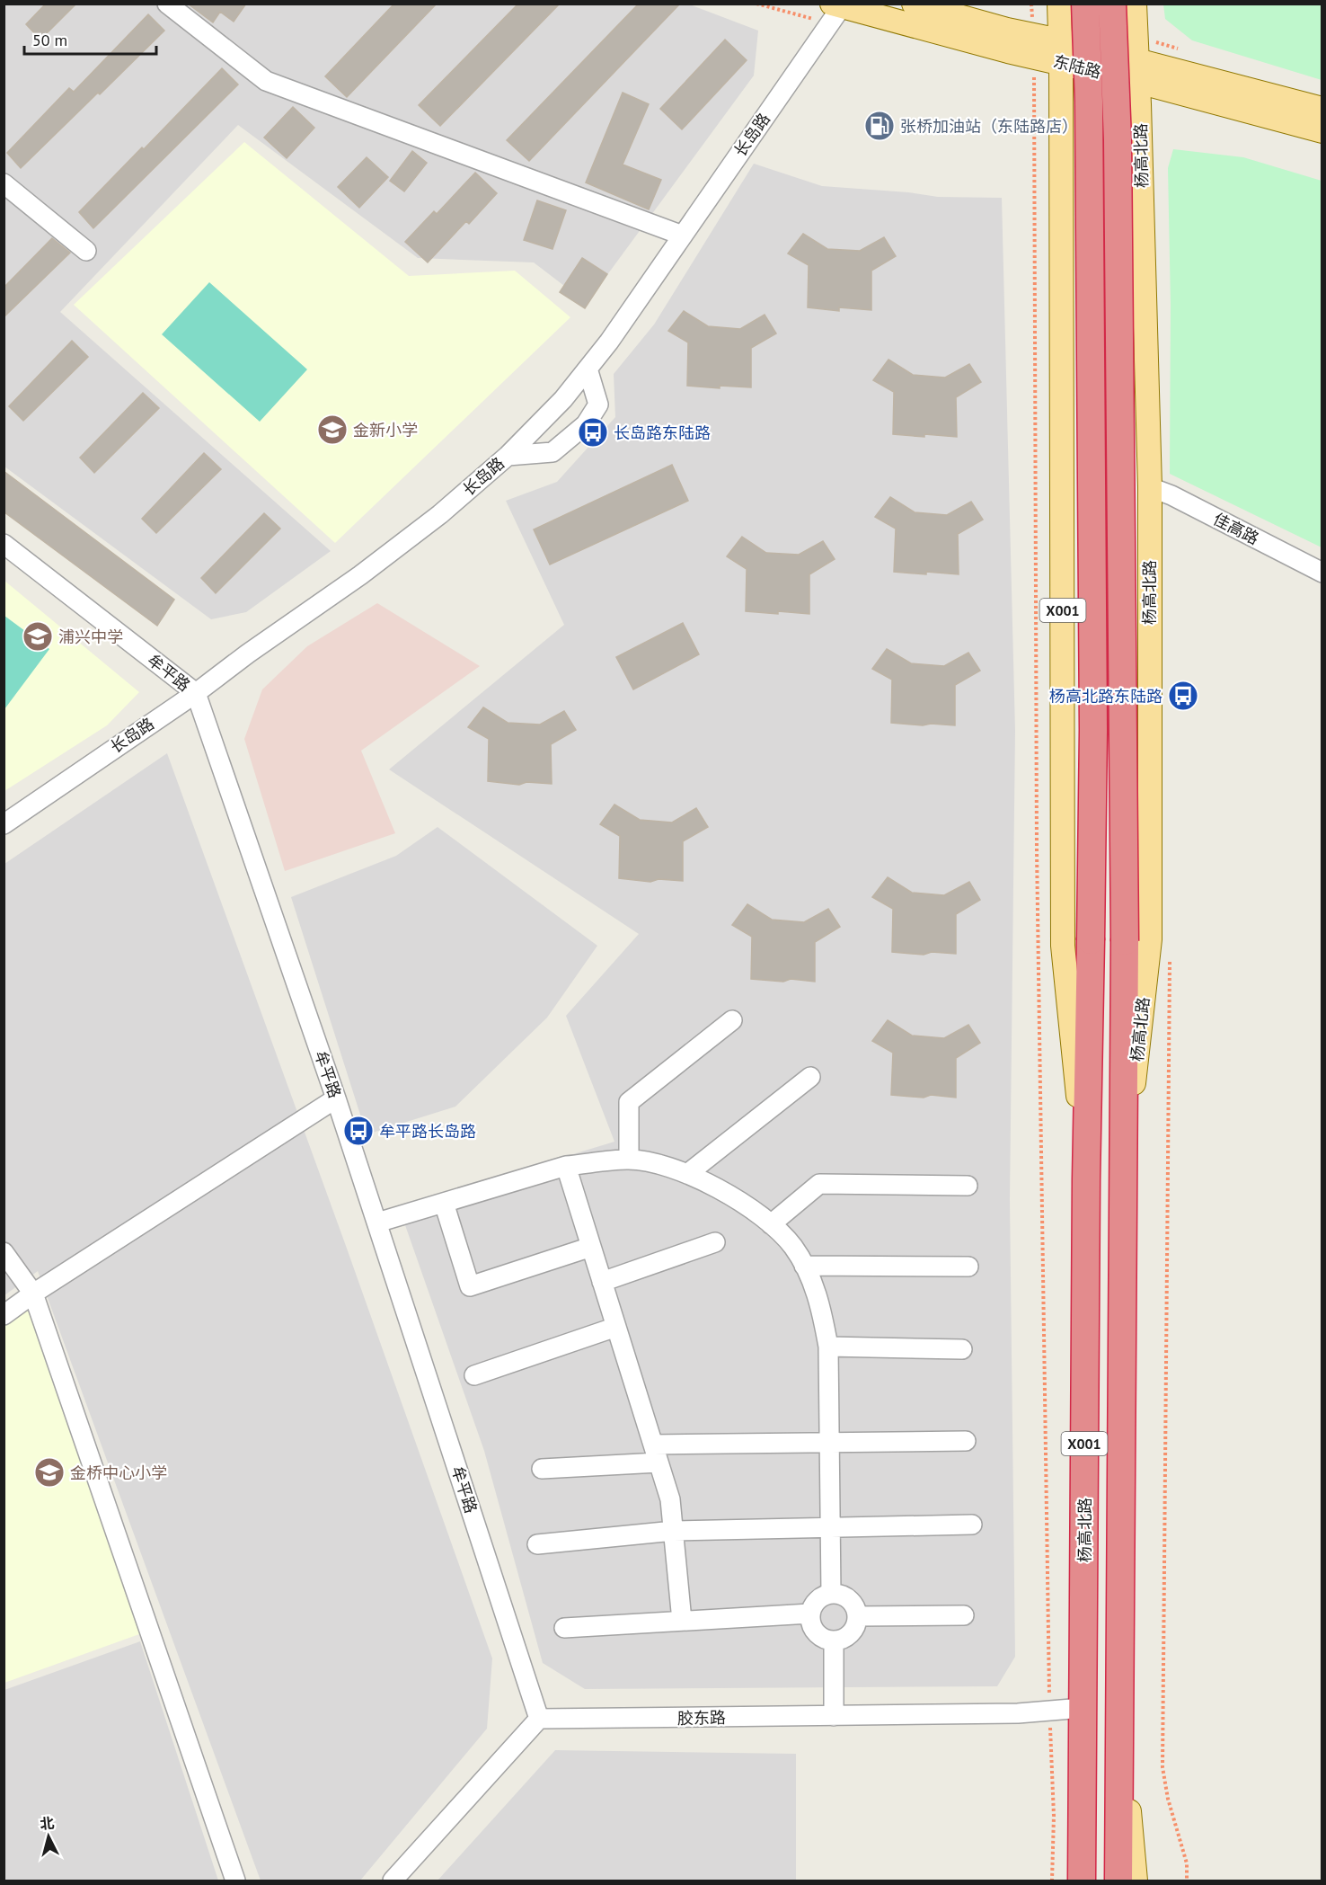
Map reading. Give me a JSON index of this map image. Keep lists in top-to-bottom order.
{
  "streets": {
    "highway": ["杨高北路", "X001"],
    "main road": ["东陆路"],
    "street": [
      "长岛路",
      "佳高路",
      "牟平路",
      "胶东路"
    ]
  },
  "crossings": [
    ["东陆路", "长岛路"],
    ["东陆路", "杨高北路"],
    ["长岛路", "牟平路"],
    ["杨高北路", "佳高路"],
    ["杨高北路", "胶东路"],
    ["牟平路", "胶东路"]
  ],
  "places": {
    "fuel station": ["张桥加油站（东陆路店）"],
    "school or university": ["金新小学", "浦兴中学", "金桥中心小学"],
    "bus stop": ["长岛路东陆路", "杨高北路东陆路", "牟平路长岛路"]
  },
  "scale_bar": "50 m",
  "north": "top"
}
